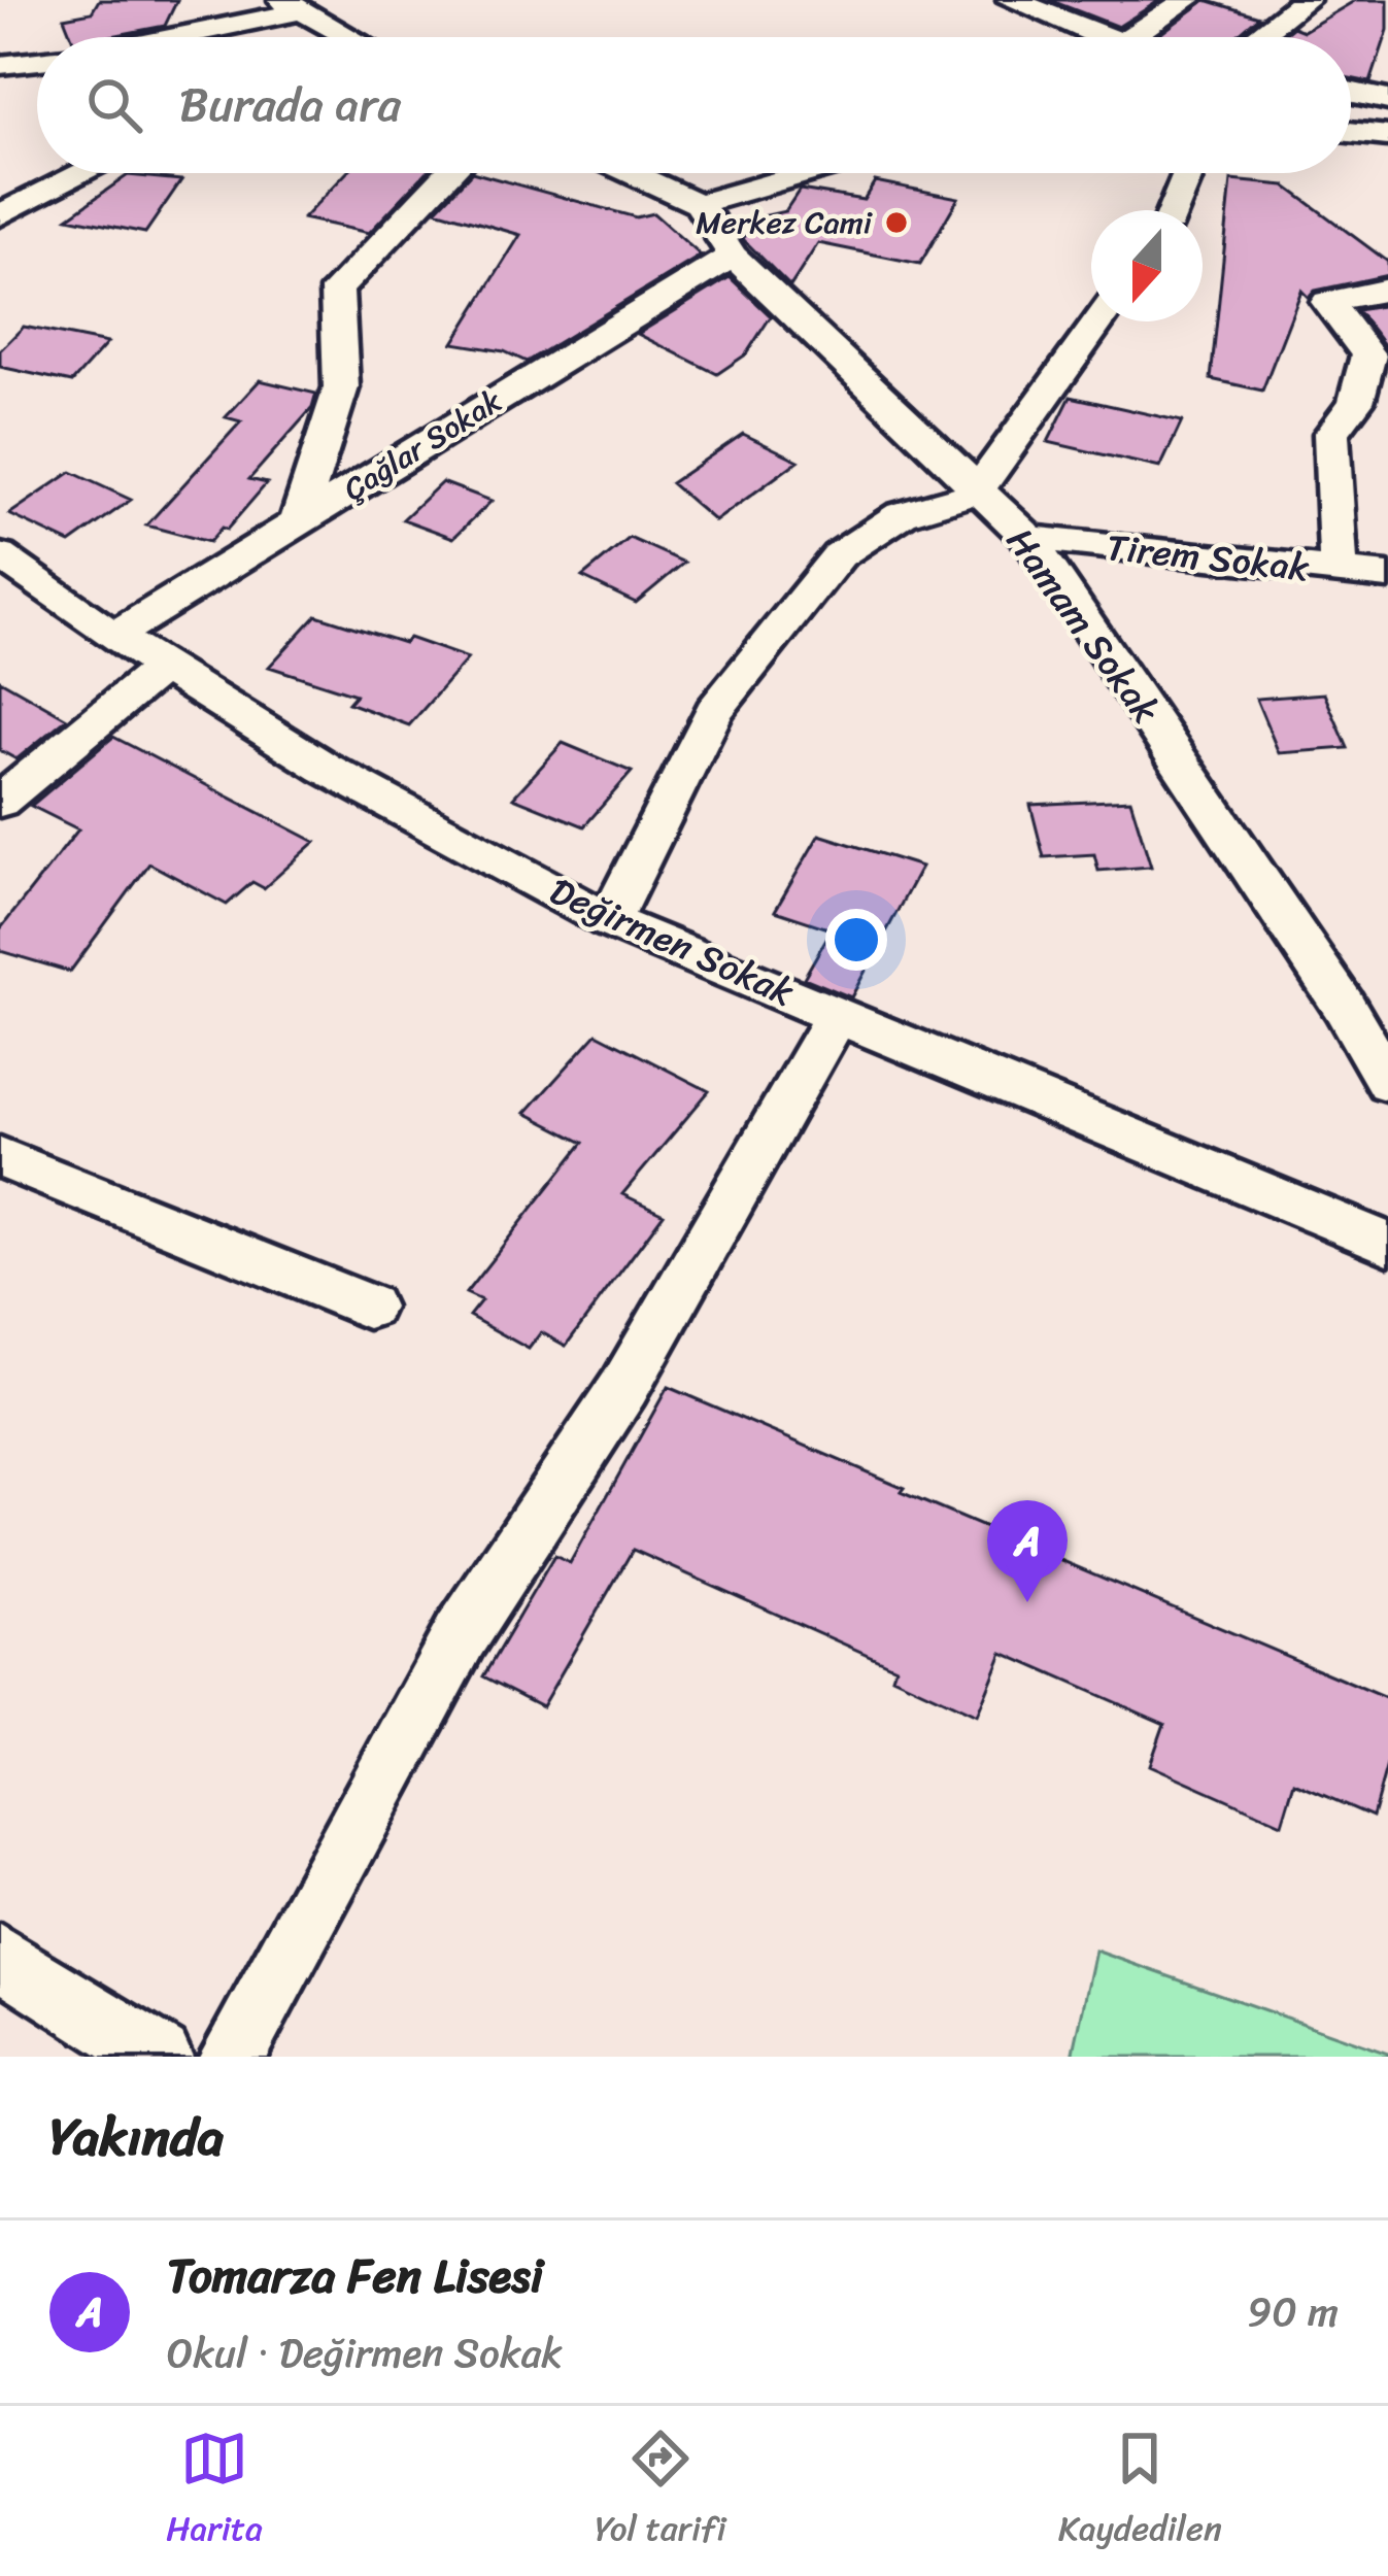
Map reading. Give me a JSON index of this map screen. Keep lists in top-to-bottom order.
{
  "streets": {
    "street": [
      "Çağlar Sokak",
      "Tirem Sokak",
      "Hamam Sokak",
      "Değirmen Sokak"
    ]
  },
  "crossings": [
    ["Çağlar Sokak", "Hamam Sokak"],
    ["Çağlar Sokak", "Değirmen Sokak"],
    ["Tirem Sokak", "Hamam Sokak"]
  ],
  "places": ["Merkez Cami"],
  "north": "bottom",
  "page": {
    "search": "Burada ara",
    "pins": "A",
    "heading": "Yakında",
    "list": [
      {
        "mark": "A",
        "name": "Tomarza Fen Lisesi",
        "note": "Okul · Değirmen Sokak",
        "value": "90 m"
      }
    ],
    "nav": ["Harita", "Yol tarifi", "Kaydedilen"]
  }
}
